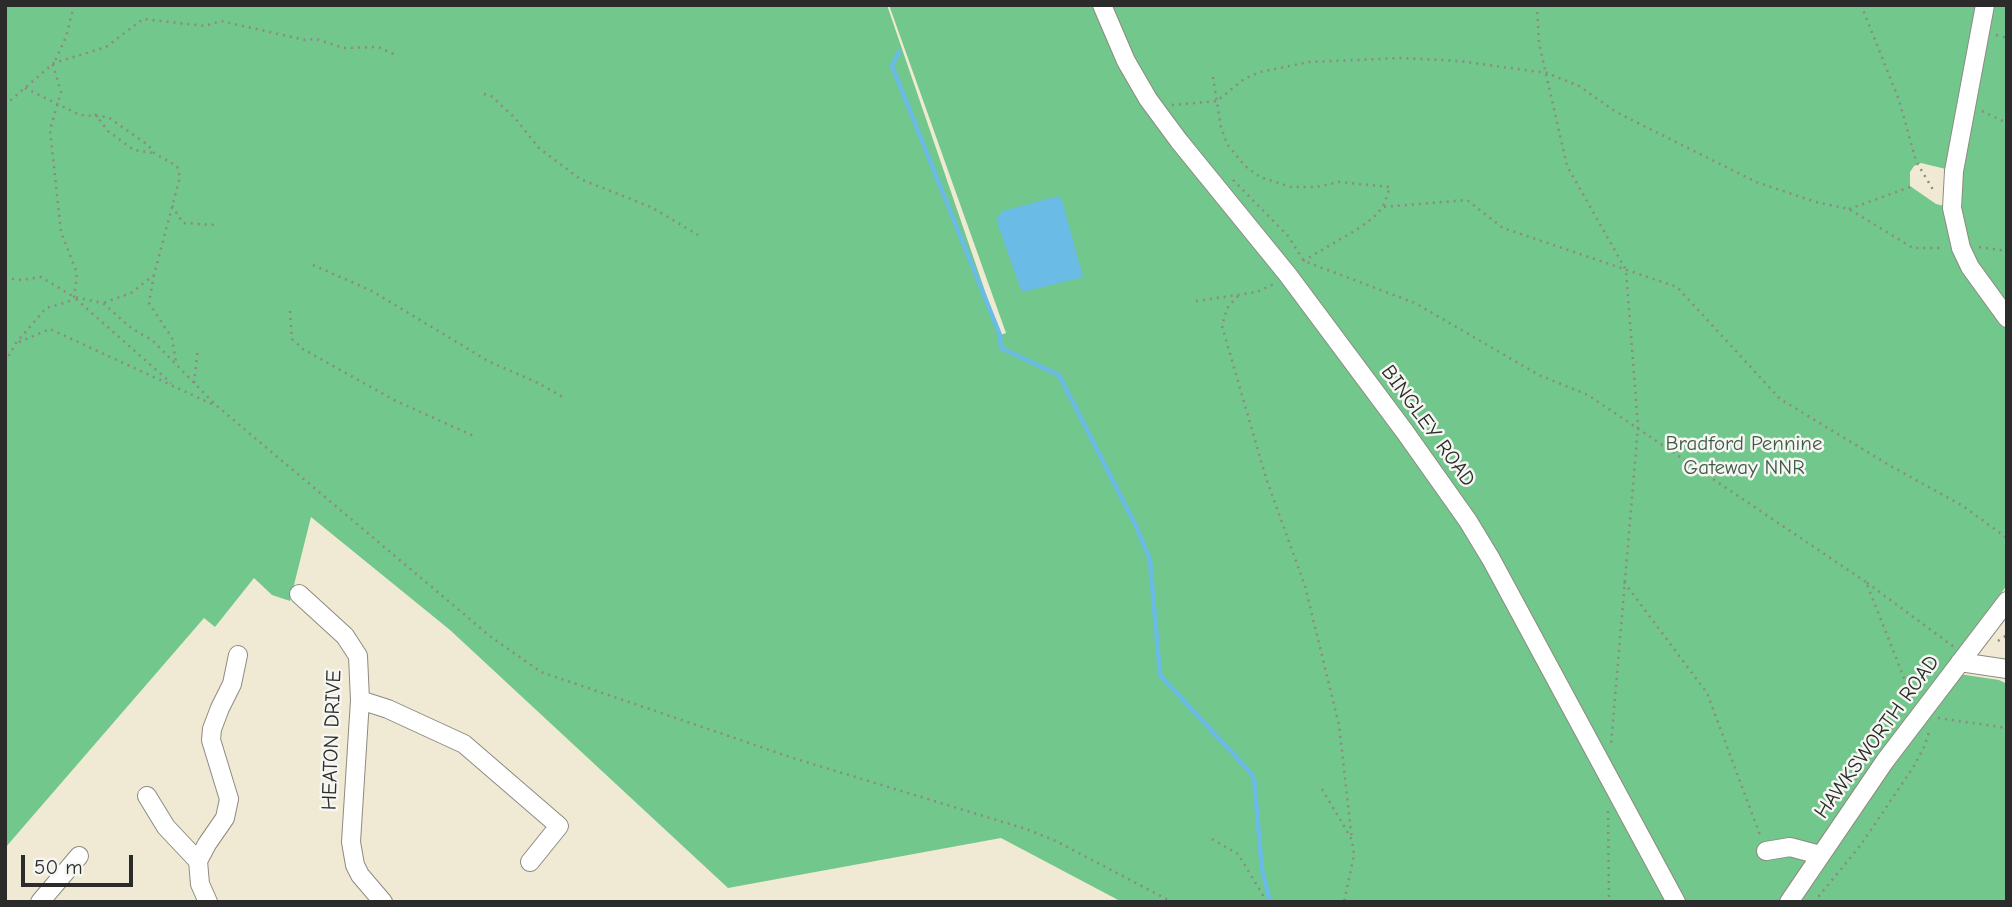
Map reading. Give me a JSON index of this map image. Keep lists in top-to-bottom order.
{
  "streets": {
    "street": ["BINGLEY ROAD", "HAWKSWORTH ROAD", "HEATON DRIVE"]
  },
  "parks": ["Bradford Pennine Gateway NNR"],
  "scale_bar": "50 m"
}
